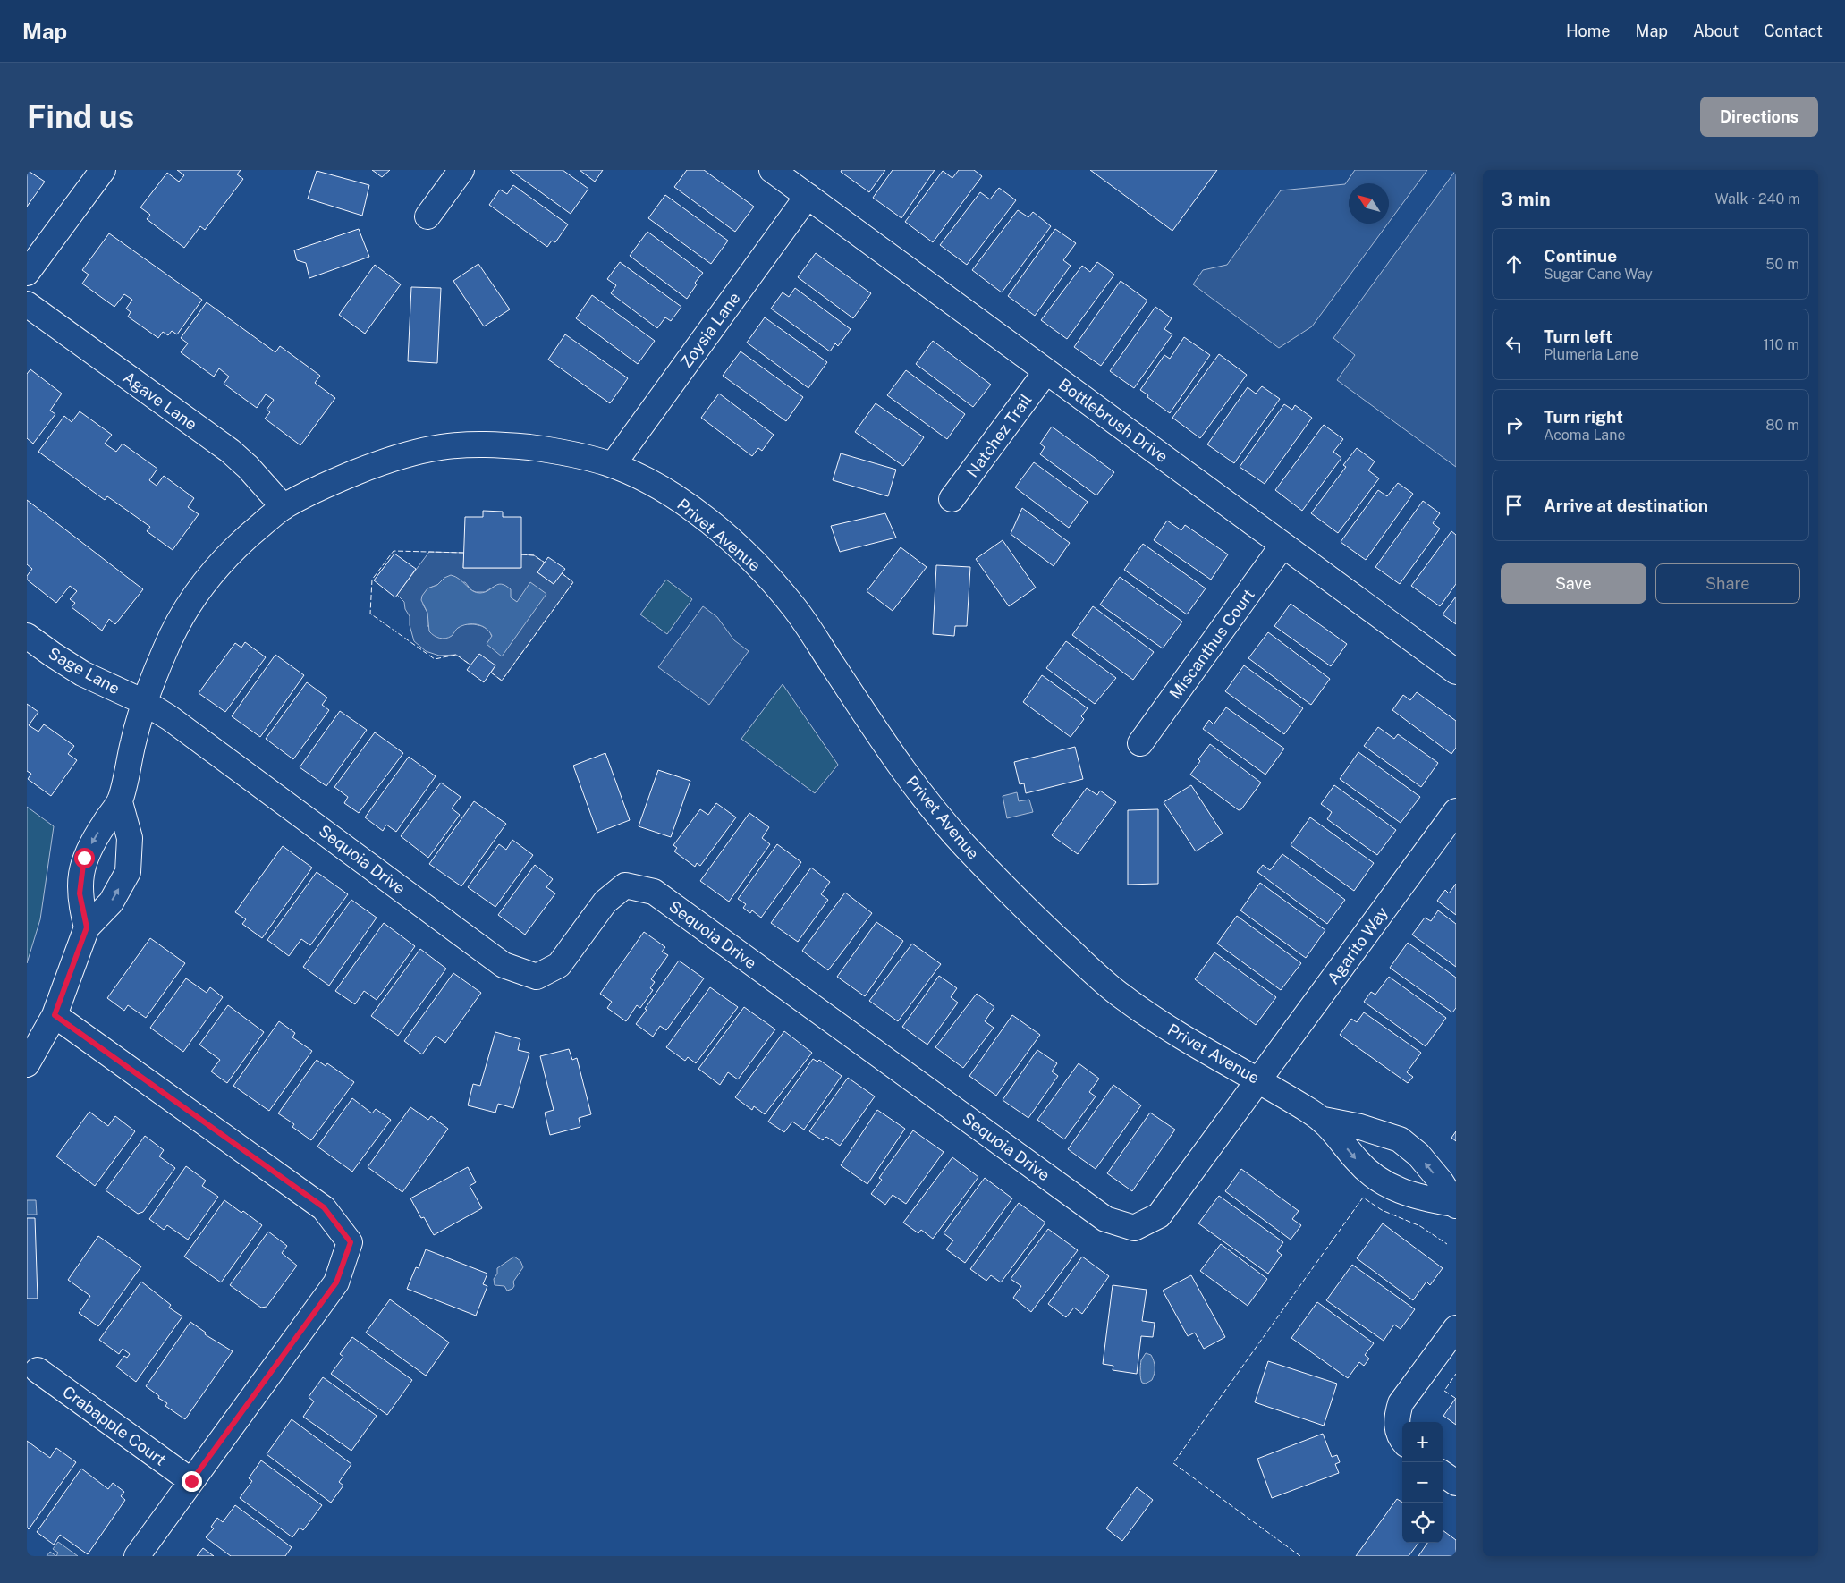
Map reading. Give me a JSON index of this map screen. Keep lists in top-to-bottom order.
{
  "streets": {
    "street": [
      "Zoysia Lane",
      "Agave Lane",
      "Bottlebrush Drive",
      "Natchez Trail",
      "Privet Avenue",
      "Miscanthus Court",
      "Sage Lane",
      "Sequoia Drive",
      "Agarito Way",
      "Crabapple Court"
    ]
  },
  "crossings": [
    ["Zoysia Lane", "Bottlebrush Drive"],
    ["Zoysia Lane", "Privet Avenue"],
    ["Agave Lane", "Privet Avenue"],
    ["Bottlebrush Drive", "Natchez Trail"],
    ["Bottlebrush Drive", "Miscanthus Court"],
    ["Privet Avenue", "Sage Lane"],
    ["Privet Avenue", "Sequoia Drive"],
    ["Privet Avenue", "Agarito Way"],
    ["Sage Lane", "Sequoia Drive"],
    ["Sequoia Drive", "Agarito Way"]
  ],
  "north": "top left",
  "page": {
    "header": "Map",
    "nav": [
      "Home",
      "Map",
      "About",
      "Contact"
    ],
    "buttons": [
      "Directions",
      ["Save", "Share"]
    ],
    "title": "Find us",
    "heading": ["3 min", "Walk · 240 m"],
    "list": [
      ["Continue", "Sugar Cane Way", "50 m"],
      ["Turn left", "Plumeria Lane", "110 m"],
      ["Turn right", "Acoma Lane", "80 m"],
      "Arrive at destination"
    ],
    "map_buttons": ["+", "−"]
  }
}
